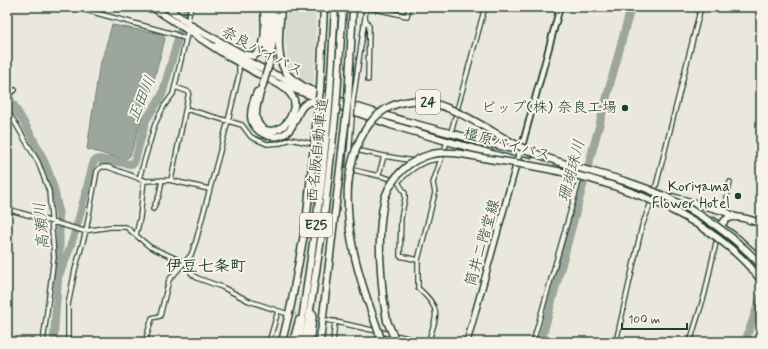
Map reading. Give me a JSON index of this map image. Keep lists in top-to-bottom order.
{
  "streets": {
    "highway": [
      "奈良バイパス",
      "24",
      "橿原バイパス",
      "西名阪自動車道",
      "E25"
    ],
    "main road": ["筒井二階堂線"]
  },
  "crossings": [
    ["奈良バイパス", "橿原バイパス"],
    ["24", "橿原バイパス"],
    ["橿原バイパス", "筒井二階堂線"]
  ],
  "districts": ["伊豆七条町"],
  "water": ["正田川", "珊瑚珠川", "高瀬川"],
  "places": ["ピップ(株) 奈良工場", "Koriyama Flower Hotel"],
  "scale_bar": "100 m"
}
